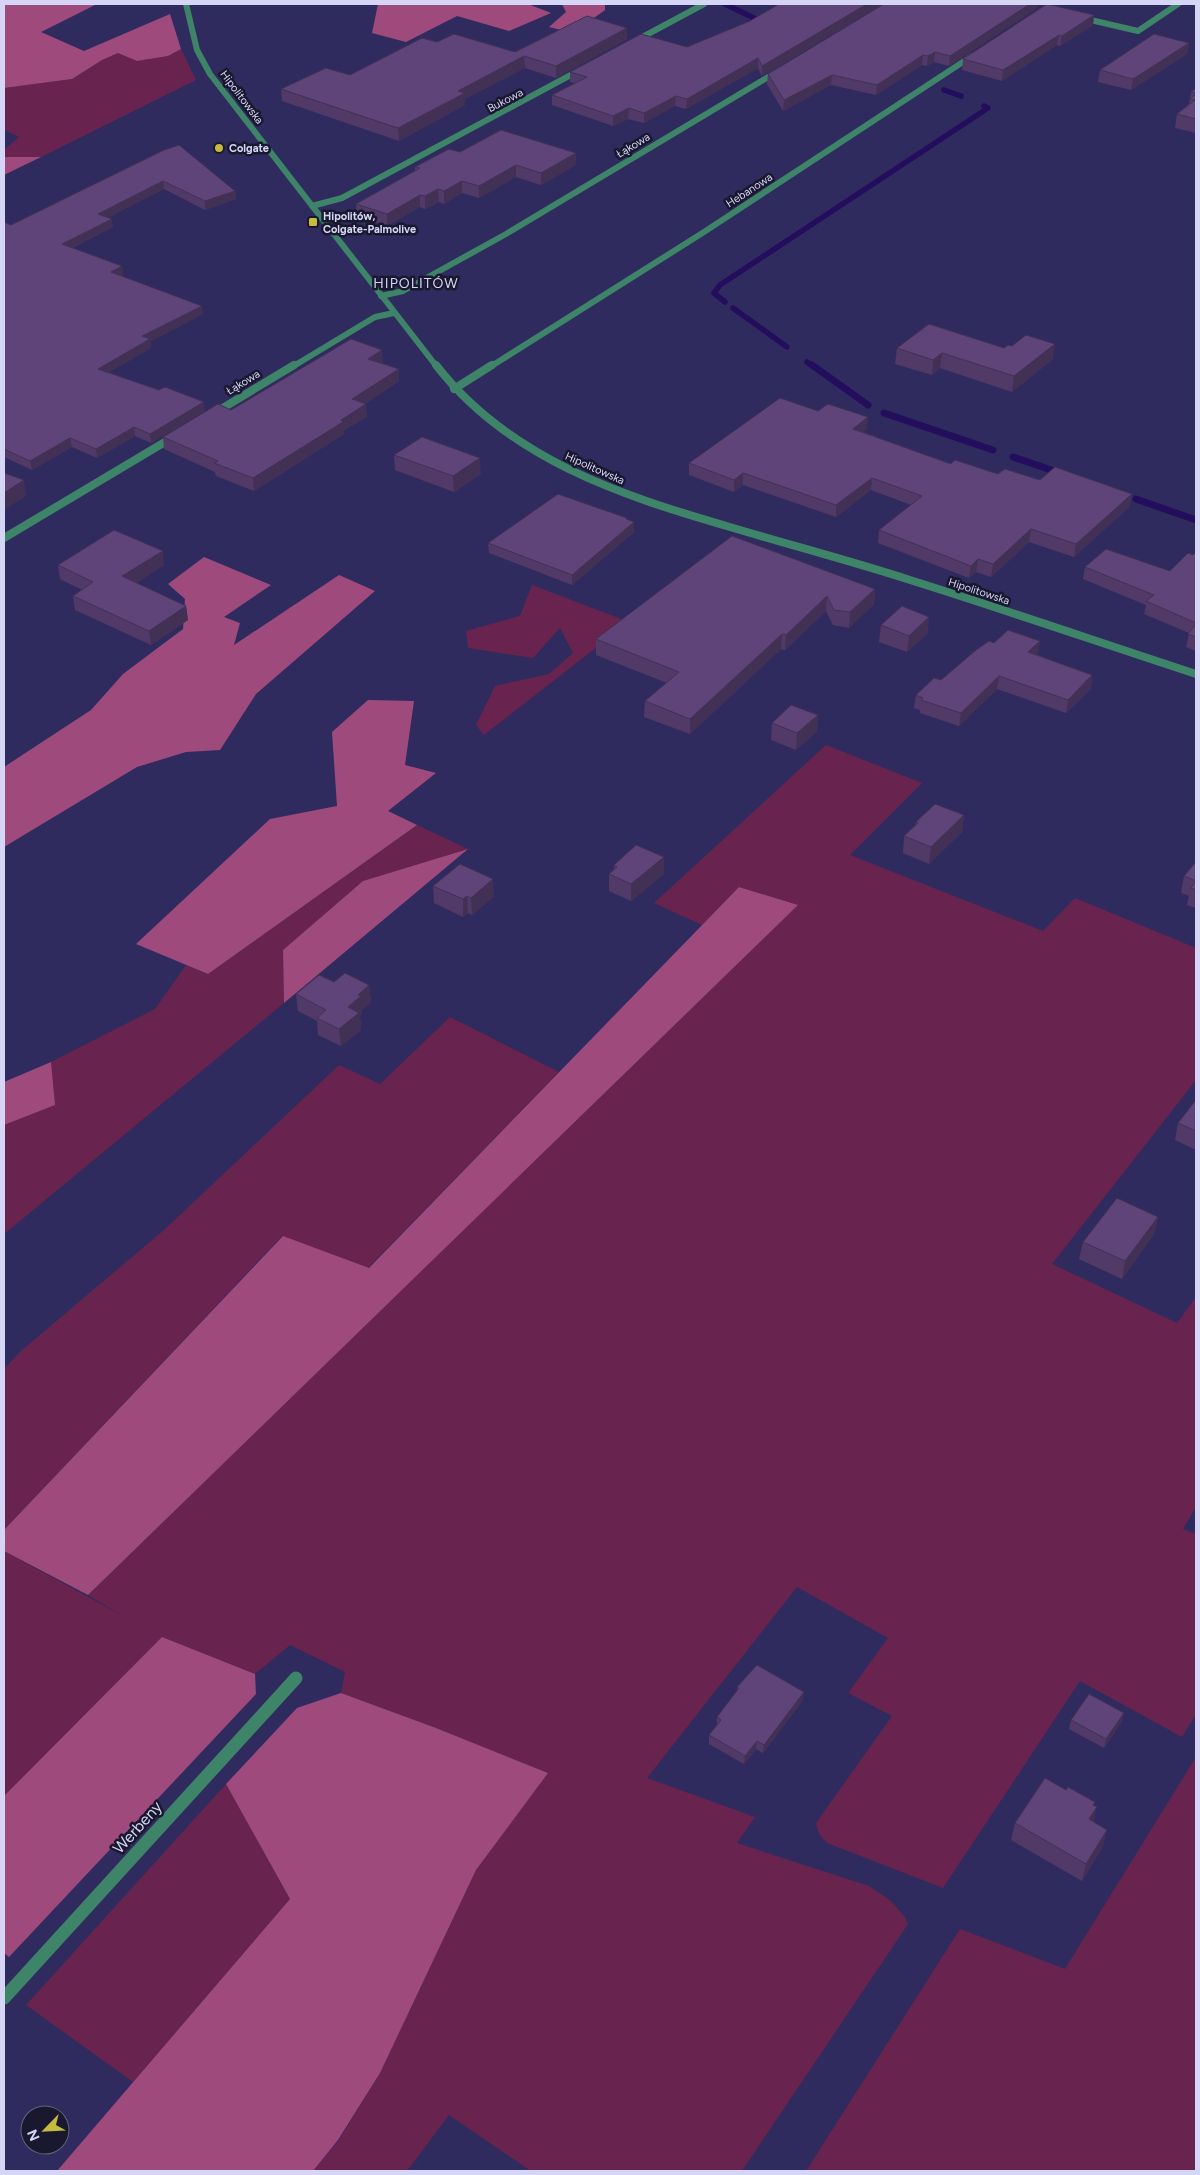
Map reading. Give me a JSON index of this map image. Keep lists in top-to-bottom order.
{
  "streets": {
    "street": [
      "Hipolitowska",
      "Bukowa",
      "Łąkowa",
      "Hebanowa",
      "Werbeny"
    ]
  },
  "crossings": [
    ["Hipolitowska", "Bukowa"],
    ["Hipolitowska", "Łąkowa"],
    ["Hipolitowska", "Hebanowa"]
  ],
  "districts": ["HIPOLITÓW"],
  "places": {
    "other": ["Colgate"],
    "transit": ["Hipolitów, Colgate-Palmolive"]
  },
  "north": "bottom left"
}
